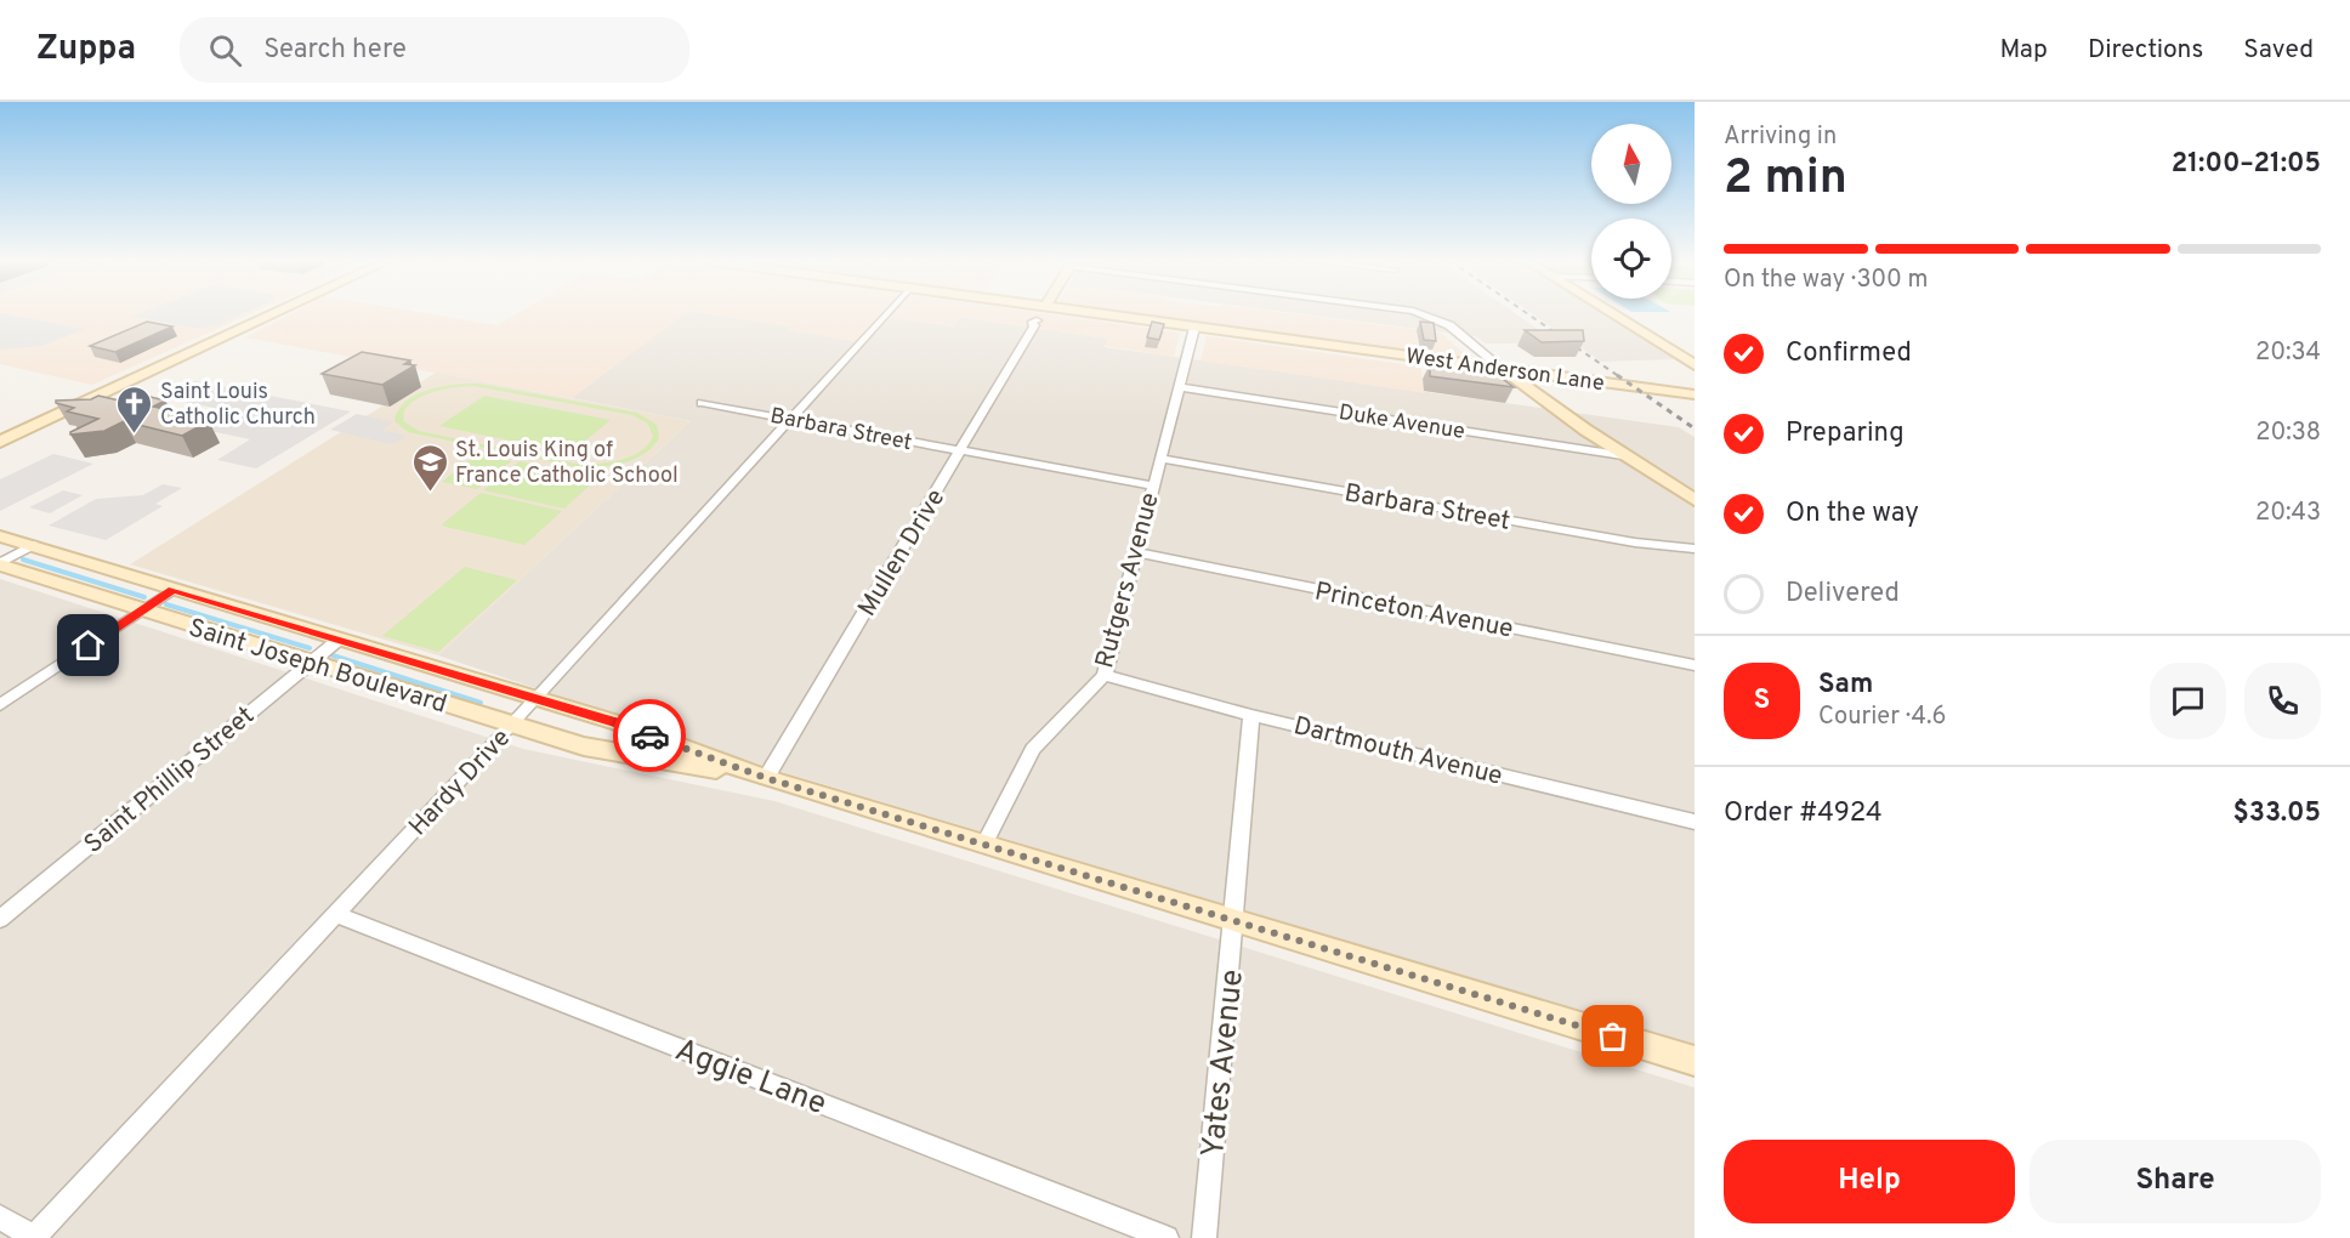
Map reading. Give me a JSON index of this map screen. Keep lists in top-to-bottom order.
{
  "streets": {
    "street": [
      "West Anderson Lane",
      "Duke Avenue",
      "Barbara Street",
      "Mullen Drive",
      "Rutgers Avenue",
      "Princeton Avenue",
      "Saint Joseph Boulevard",
      "Dartmouth Avenue",
      "Saint Phillip Street",
      "Hardy Drive",
      "Yates Avenue",
      "Aggie Lane"
    ]
  },
  "crossings": [
    ["West Anderson Lane", "Rutgers Avenue"],
    ["Duke Avenue", "Rutgers Avenue"],
    ["Barbara Street", "Mullen Drive"],
    ["Barbara Street", "Rutgers Avenue"],
    ["Barbara Street", "Hardy Drive"],
    ["Mullen Drive", "Saint Joseph Boulevard"],
    ["Rutgers Avenue", "Princeton Avenue"],
    ["Rutgers Avenue", "Dartmouth Avenue"],
    ["Saint Joseph Boulevard", "Saint Phillip Street"],
    ["Saint Joseph Boulevard", "Hardy Drive"],
    ["Dartmouth Avenue", "Yates Avenue"],
    ["Hardy Drive", "Aggie Lane"]
  ],
  "places": {
    "church": ["Saint Louis Catholic Church"],
    "school or university": ["St. Louis King of France Catholic School"]
  },
  "north": "top",
  "page": {
    "header": "Zuppa",
    "search": "Search here",
    "nav": ["Map", "Directions", "Saved"],
    "heading": ["2 min", "Arriving in", "21:00–21:05"],
    "panel": [
      "Sam",
      "Courier · 4.6",
      "Order #4924",
      "$33.05"
    ],
    "bar": "On the way · 300 m",
    "list": [
      ["Confirmed", "20:34"],
      ["Preparing", "20:38"],
      ["On the way", "20:43"],
      "Delivered"
    ],
    "round": "S",
    "buttons": ["Help", "Share"]
  }
}
